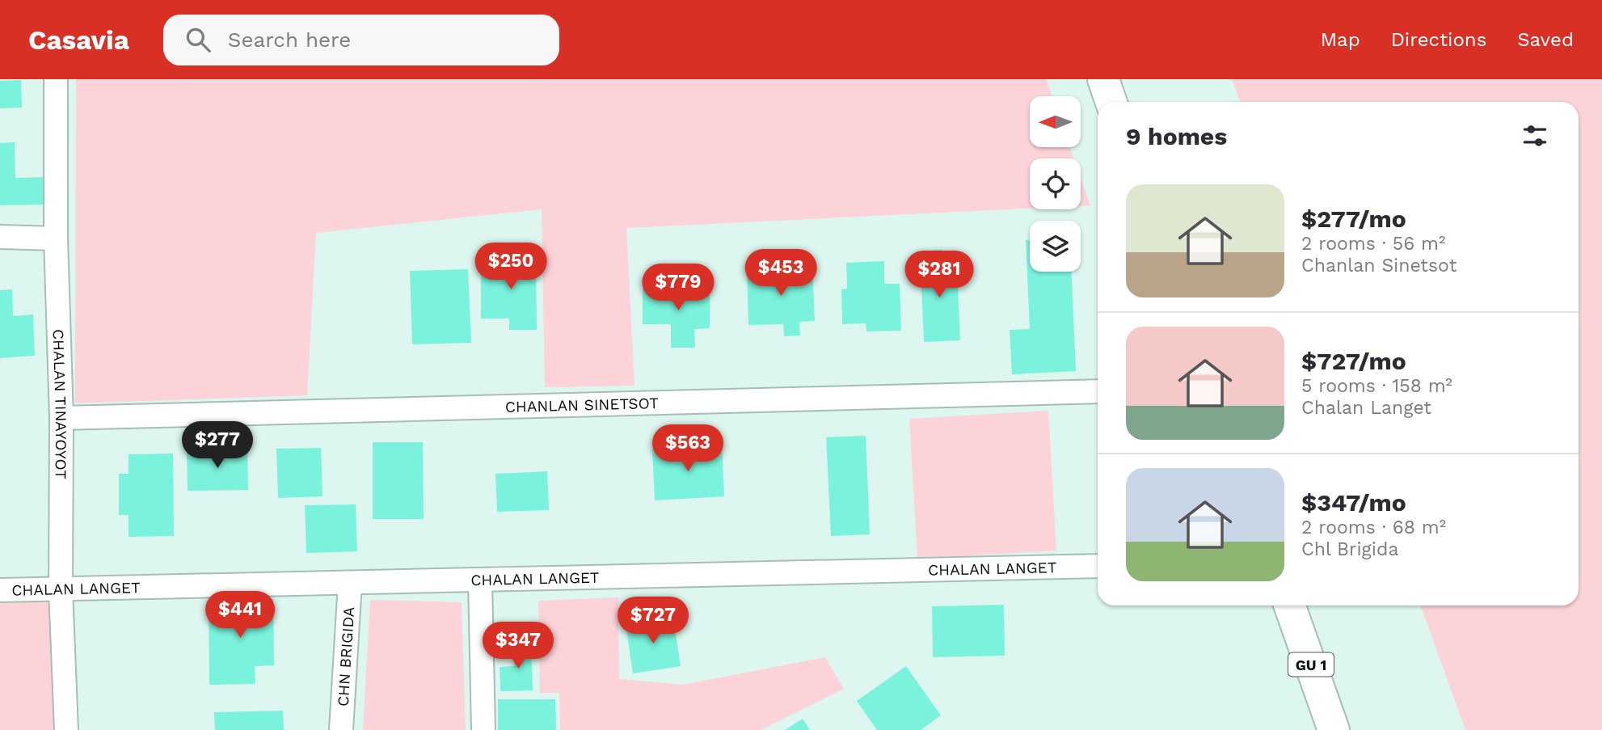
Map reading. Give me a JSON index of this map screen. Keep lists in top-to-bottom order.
{
  "streets": {
    "main road": ["GU 1"],
    "street": [
      "CHALAN TINAYOYOT",
      "CHANLAN SINETSOT",
      "CHALAN LANGET",
      "CHN BRIGIDA"
    ]
  },
  "crossings": [
    ["CHALAN TINAYOYOT", "CHANLAN SINETSOT"],
    ["CHALAN TINAYOYOT", "CHALAN LANGET"],
    ["CHALAN LANGET", "CHN BRIGIDA"]
  ],
  "north": "left",
  "page": {
    "header": "Casavia",
    "search": "Search here",
    "nav": ["Map", "Directions", "Saved"],
    "heading": "9 homes",
    "list": [
      {
        "name": "$277/mo",
        "note": "2 rooms · 56 m² · Chanlan Sinetsot"
      },
      {
        "name": "$727/mo",
        "note": "5 rooms · 158 m² · Chalan Langet"
      },
      {
        "name": "$347/mo",
        "note": "2 rooms · 68 m² · Chl Brigida"
      }
    ],
    "price": [
      "$250",
      "$453",
      "$281",
      "$779",
      "$277",
      "$563",
      "$441",
      "$727",
      "$347"
    ]
  }
}
